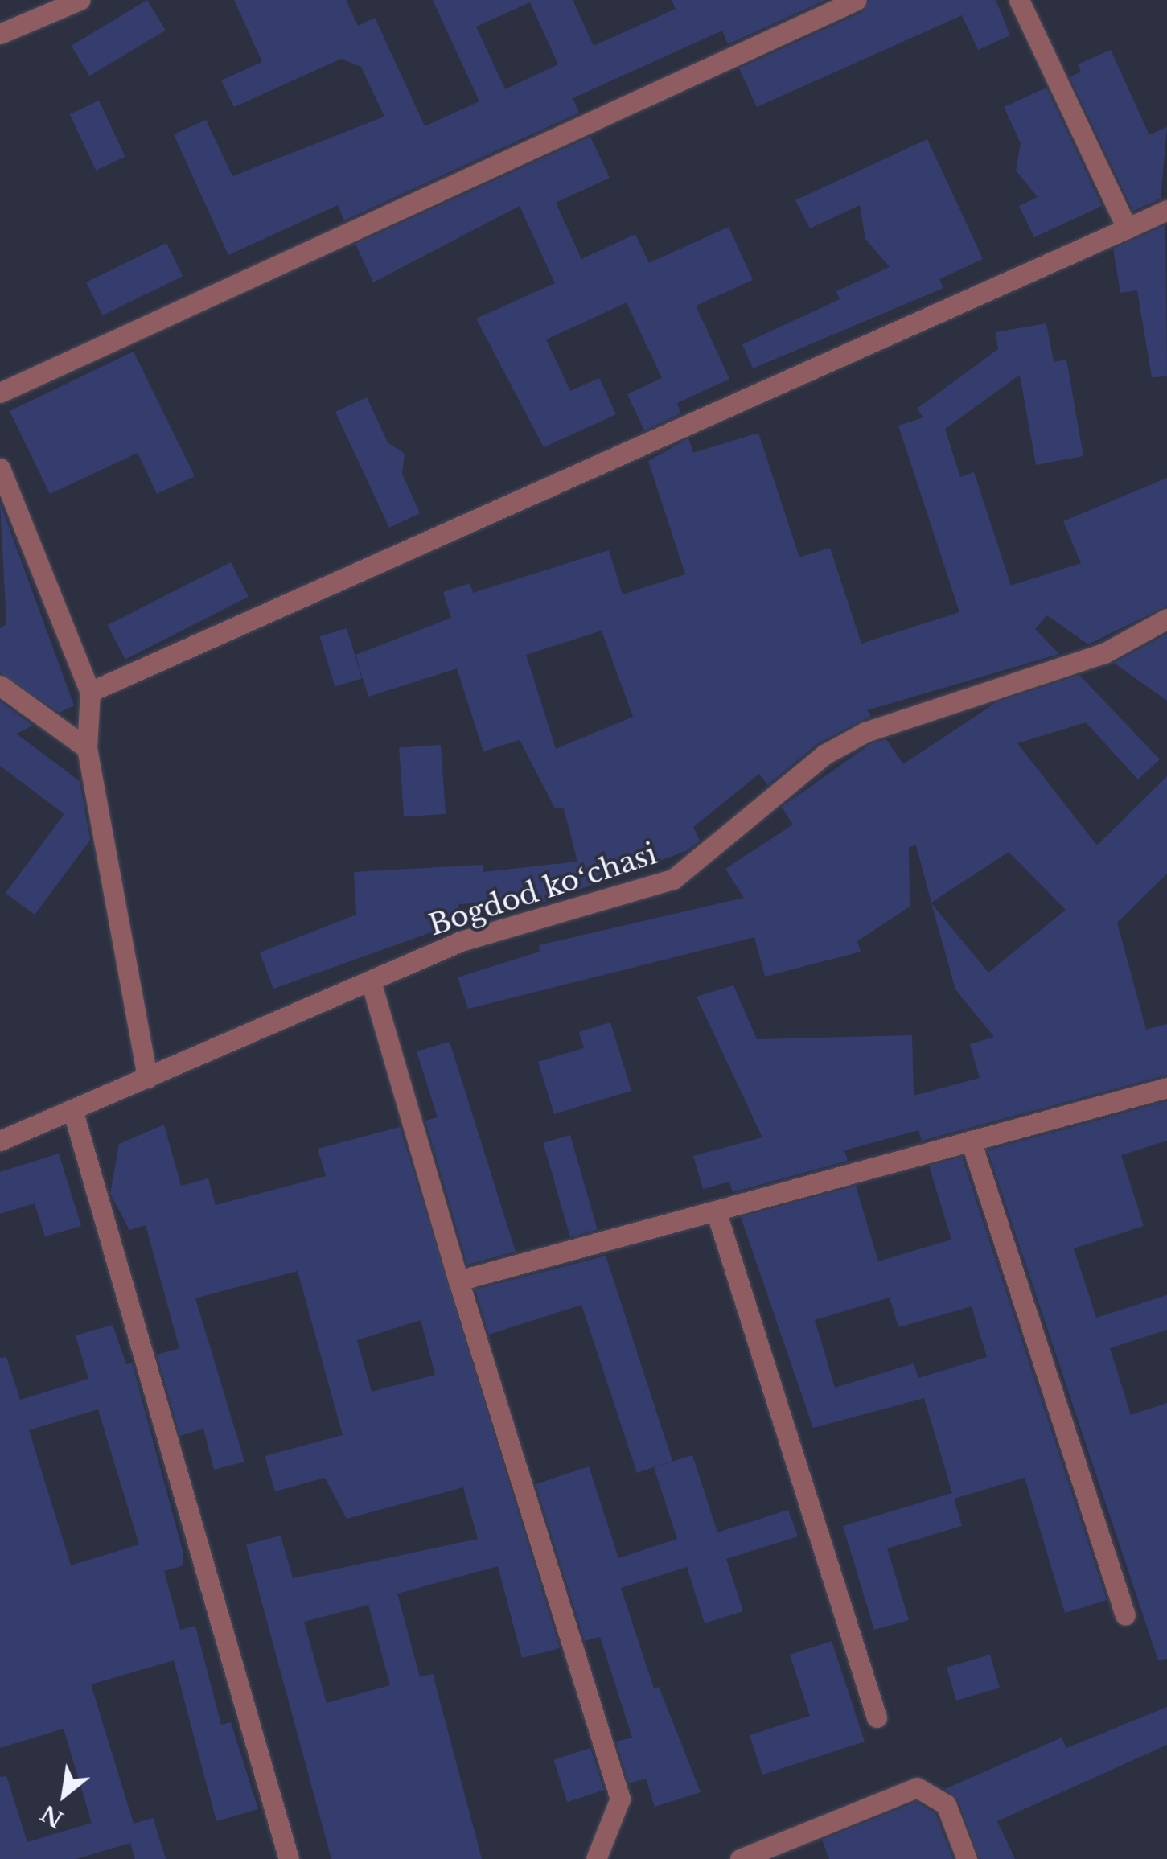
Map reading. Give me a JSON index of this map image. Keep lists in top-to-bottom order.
{
  "streets": {
    "street": ["Bogdod koʻchasi"]
  },
  "north": "bottom left"
}
